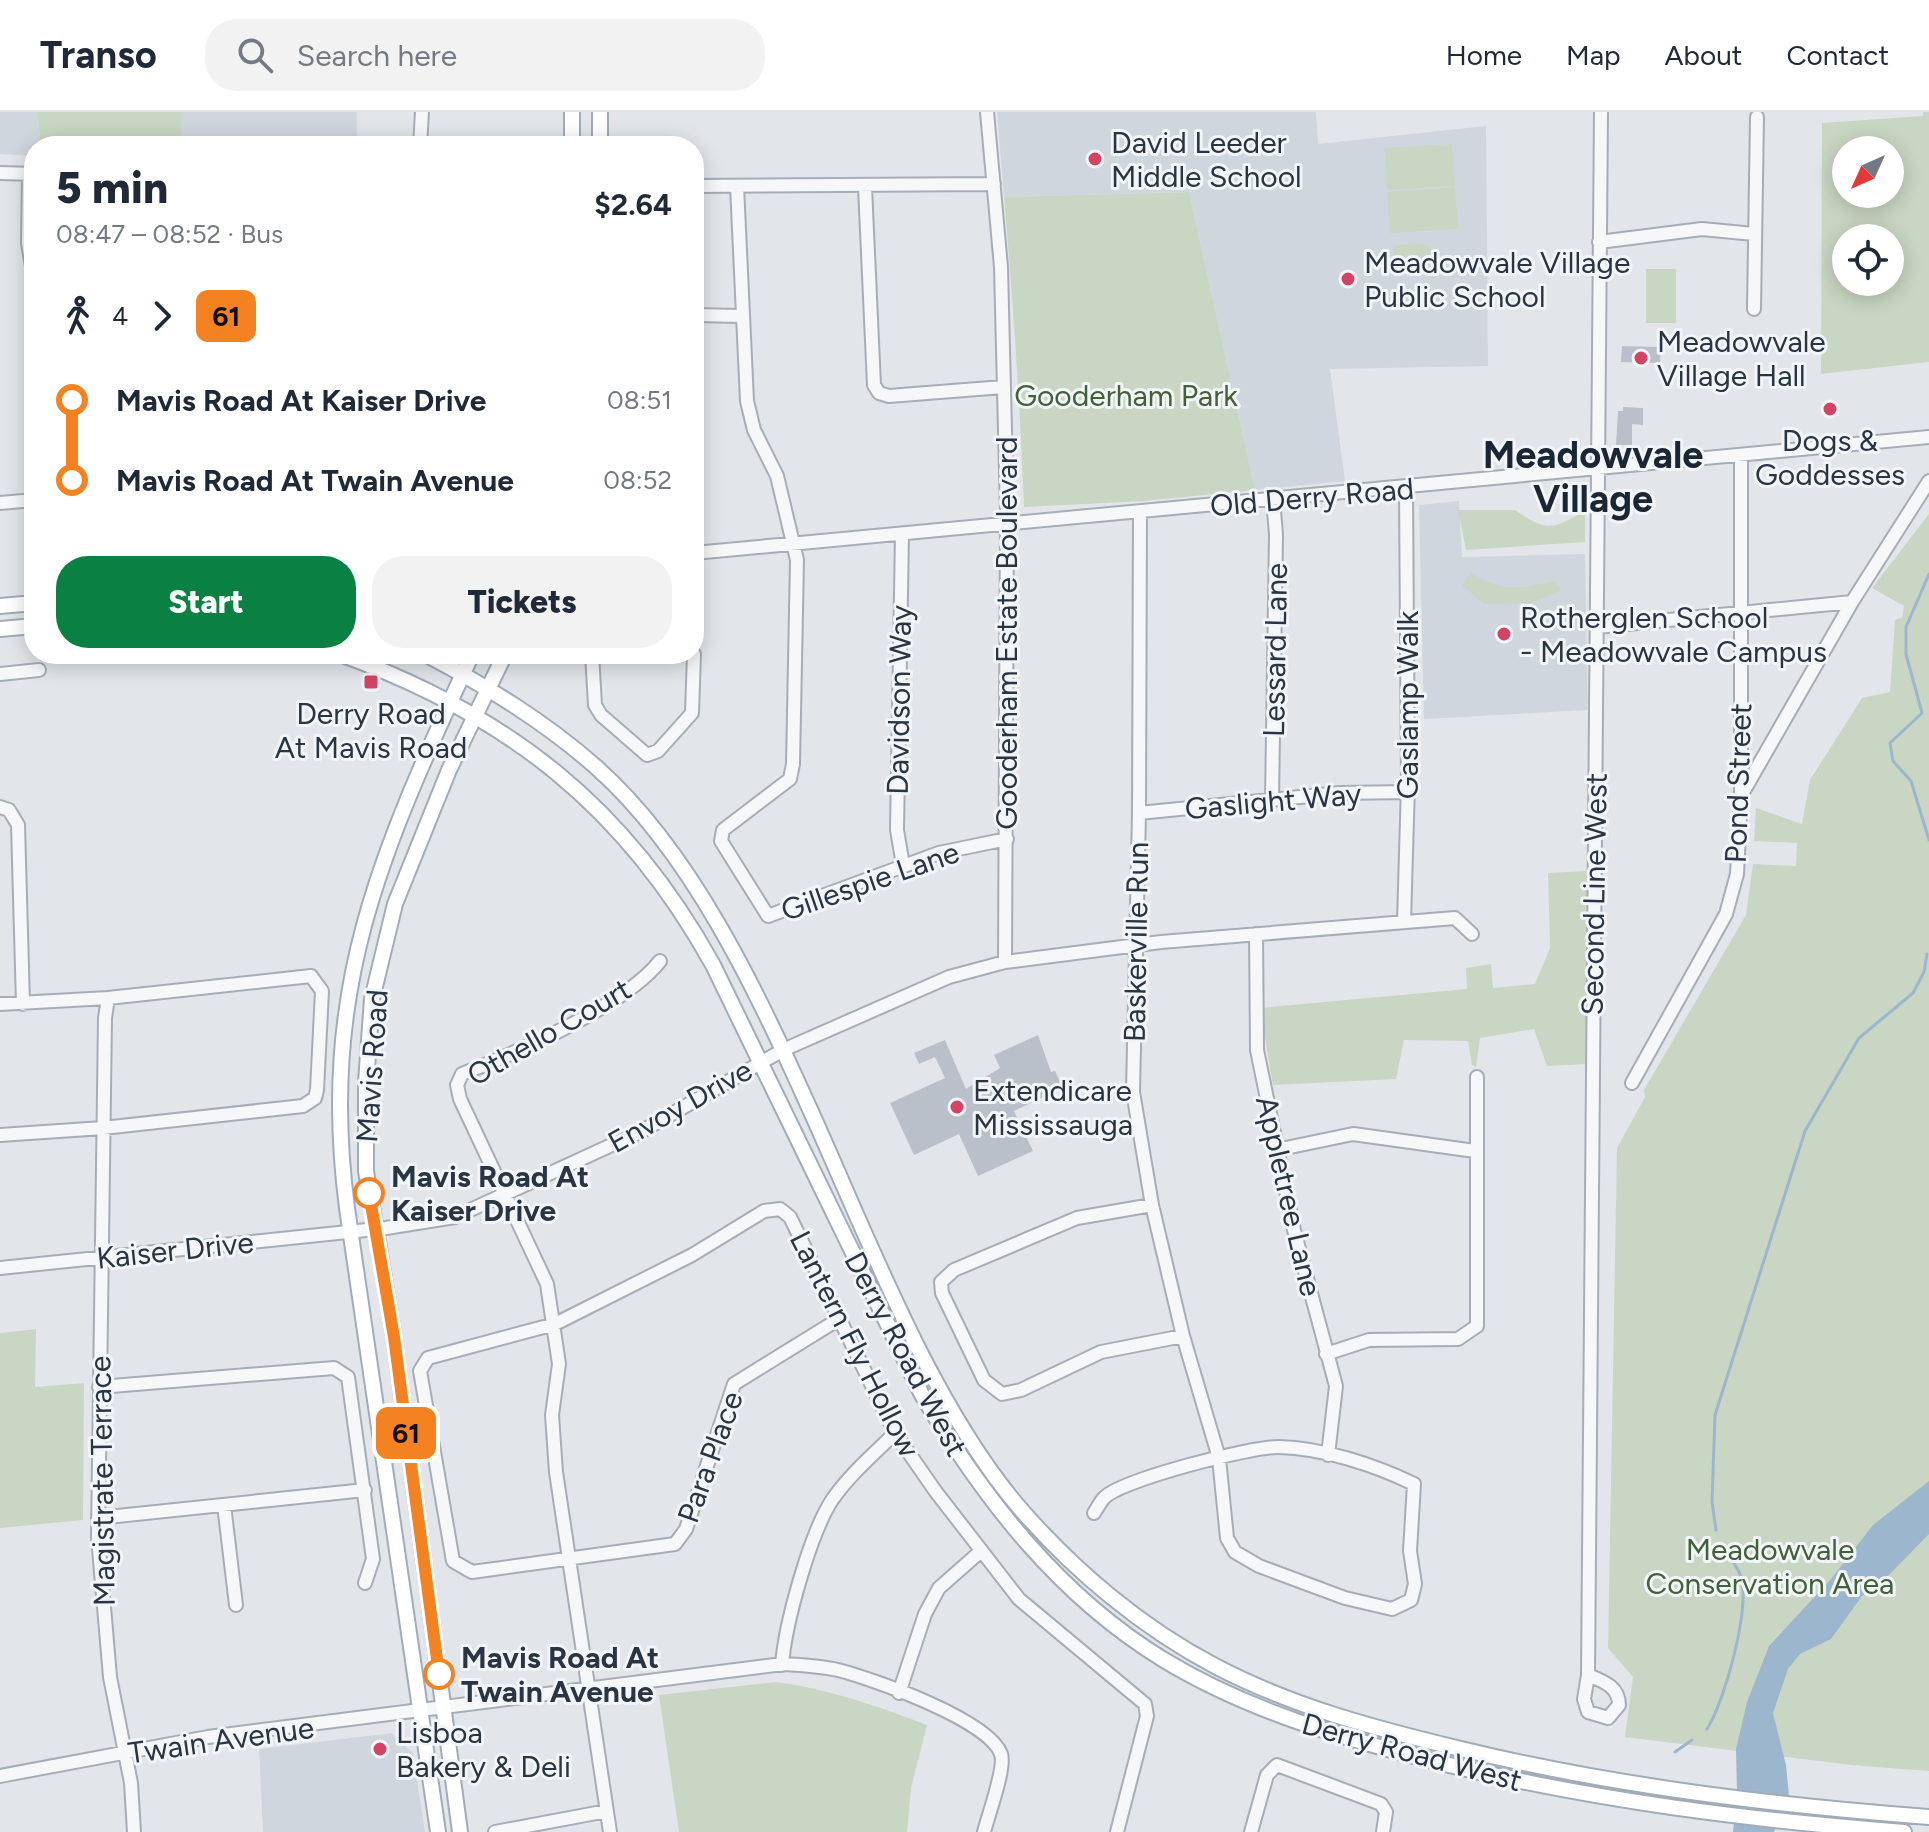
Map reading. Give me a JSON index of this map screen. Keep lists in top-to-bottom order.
{
  "streets": {
    "main road": ["Mavis Road", "Derry Road West"],
    "street": [
      "Old Derry Road",
      "Gooderham Estate Boulevard",
      "Lessard Lane",
      "Davidson Way",
      "Gaslamp Walk",
      "Pond Street",
      "Gaslight Way",
      "Gillespie Lane",
      "Second Line West",
      "Baskerville Run",
      "Othello Court",
      "Envoy Drive",
      "Appletree Lane",
      "Kaiser Drive",
      "Lantern Fly Hollow",
      "Para Place",
      "Magistrate Terrace",
      "Twain Avenue"
    ]
  },
  "crossings": [
    ["Old Derry Road", "Gooderham Estate Boulevard"],
    ["Old Derry Road", "Lessard Lane"],
    ["Old Derry Road", "Davidson Way"],
    ["Old Derry Road", "Gaslamp Walk"],
    ["Old Derry Road", "Pond Street"],
    ["Old Derry Road", "Gillespie Lane"],
    ["Old Derry Road", "Second Line West"],
    ["Old Derry Road", "Baskerville Run"],
    ["Gooderham Estate Boulevard", "Gillespie Lane"],
    ["Gooderham Estate Boulevard", "Envoy Drive"],
    ["Lessard Lane", "Gaslight Way"],
    ["Davidson Way", "Gillespie Lane"],
    ["Gaslamp Walk", "Gaslight Way"],
    ["Gaslamp Walk", "Envoy Drive"],
    ["Gaslight Way", "Baskerville Run"],
    ["Baskerville Run", "Envoy Drive"],
    ["Baskerville Run", "Appletree Lane"],
    ["Othello Court", "Envoy Drive"],
    ["Mavis Road", "Envoy Drive"],
    ["Mavis Road", "Kaiser Drive"],
    ["Mavis Road", "Derry Road West"],
    ["Mavis Road", "Twain Avenue"],
    ["Envoy Drive", "Appletree Lane"],
    ["Envoy Drive", "Kaiser Drive"],
    ["Envoy Drive", "Derry Road West"],
    ["Kaiser Drive", "Magistrate Terrace"],
    ["Lantern Fly Hollow", "Para Place"],
    ["Magistrate Terrace", "Twain Avenue"]
  ],
  "districts": ["Meadowvale Village"],
  "parks": ["Gooderham Park", "Meadowvale Conservation Area"],
  "places": {
    "other": [
      "David Leeder Middle School",
      "Meadowvale Village Public School",
      "Meadowvale Village Hall",
      "Dogs & Goddesses",
      "Rotherglen School - Meadowvale Campus",
      "Extendicare Mississauga",
      "Mavis Road At Kaiser Drive",
      "Mavis Road At Twain Avenue",
      "Lisboa Bakery & Deli"
    ],
    "transit": ["Derry Road At Mavis Road"]
  },
  "lines": ["bus line 61"],
  "north": "bottom left",
  "page": {
    "header": "Transo",
    "search": "Search here",
    "nav": [
      "Home",
      "Map",
      "About",
      "Contact"
    ],
    "on_map": "61",
    "heading": ["5 min", "08:47 – 08:52 · Bus", "$2.64"],
    "legs": ["4", "61"],
    "list": [
      {
        "name": "Mavis Road At Kaiser Drive",
        "value": "08:51"
      },
      {
        "name": "Mavis Road At Twain Avenue",
        "value": "08:52"
      }
    ],
    "buttons": ["Start", "Tickets"]
  }
}
